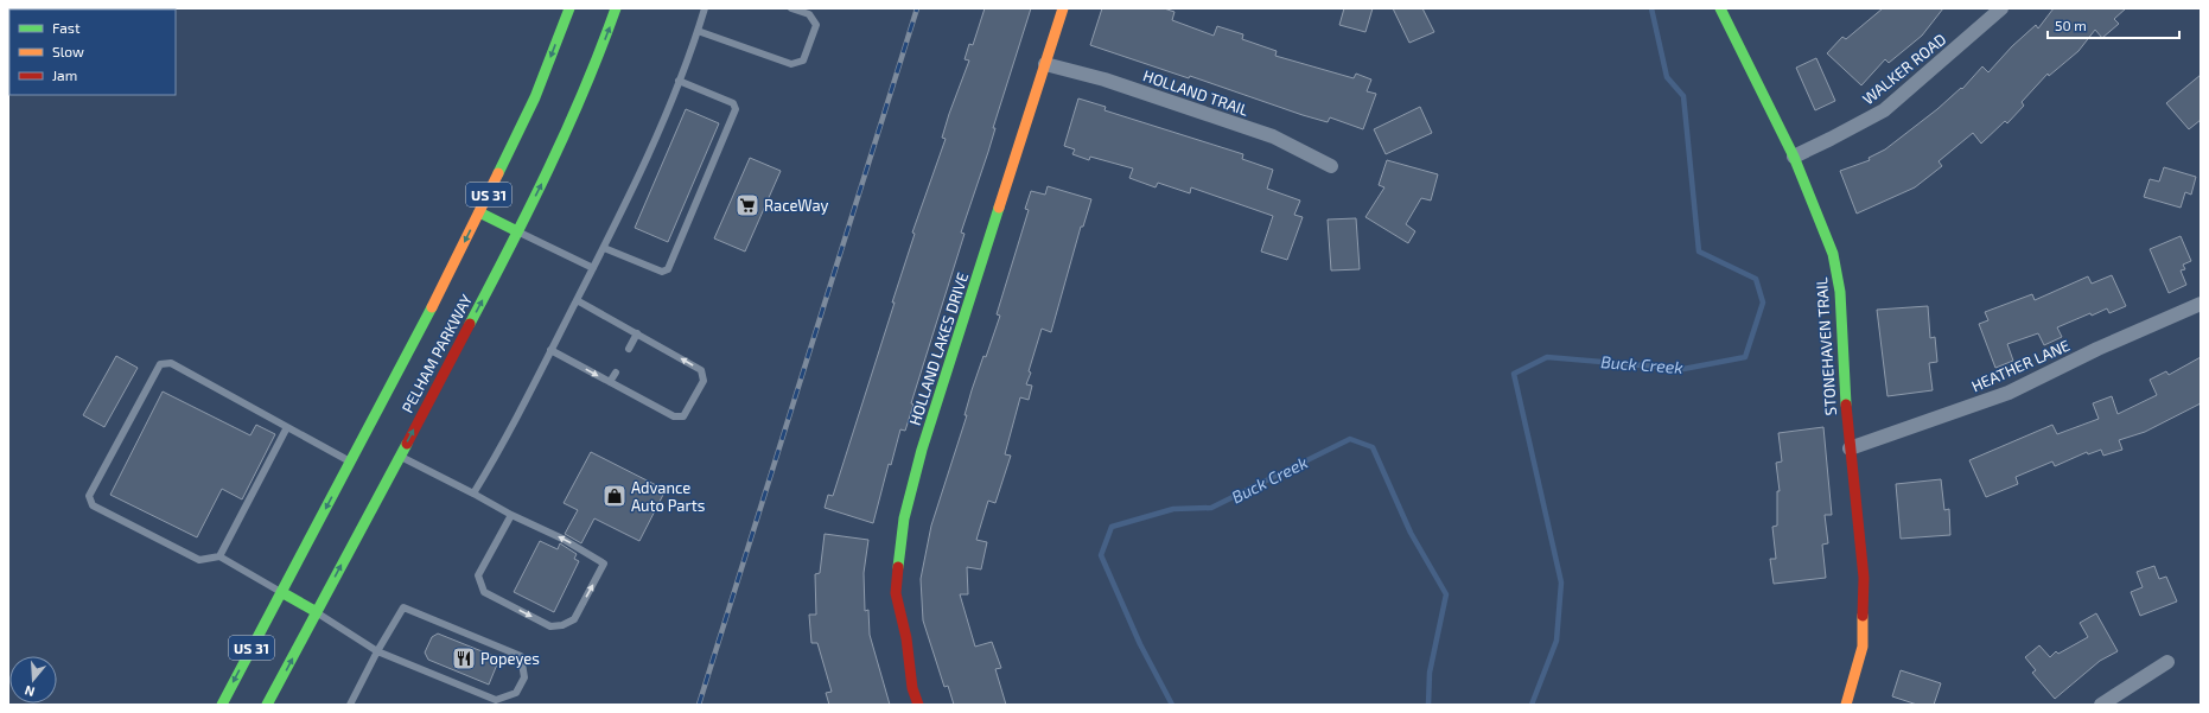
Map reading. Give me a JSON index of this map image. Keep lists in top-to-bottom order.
{
  "streets": {
    "main road": [
      "US 31",
      "STONEHAVEN TRAIL",
      "HOLLAND LAKES DRIVE",
      "PELHAM PARKWAY"
    ],
    "street": ["WALKER ROAD", "HOLLAND TRAIL", "HEATHER LANE"]
  },
  "crossings": [
    ["WALKER ROAD", "STONEHAVEN TRAIL"],
    ["HOLLAND TRAIL", "HOLLAND LAKES DRIVE"],
    ["STONEHAVEN TRAIL", "HEATHER LANE"]
  ],
  "water": ["Buck Creek"],
  "places": {
    "supermarket": ["RaceWay"],
    "shop": ["Advance Auto Parts"],
    "restaurant": ["Popeyes"]
  },
  "legend": ["Fast", "Slow", "Jam"],
  "scale_bar": "50 m",
  "north": "bottom"
}
